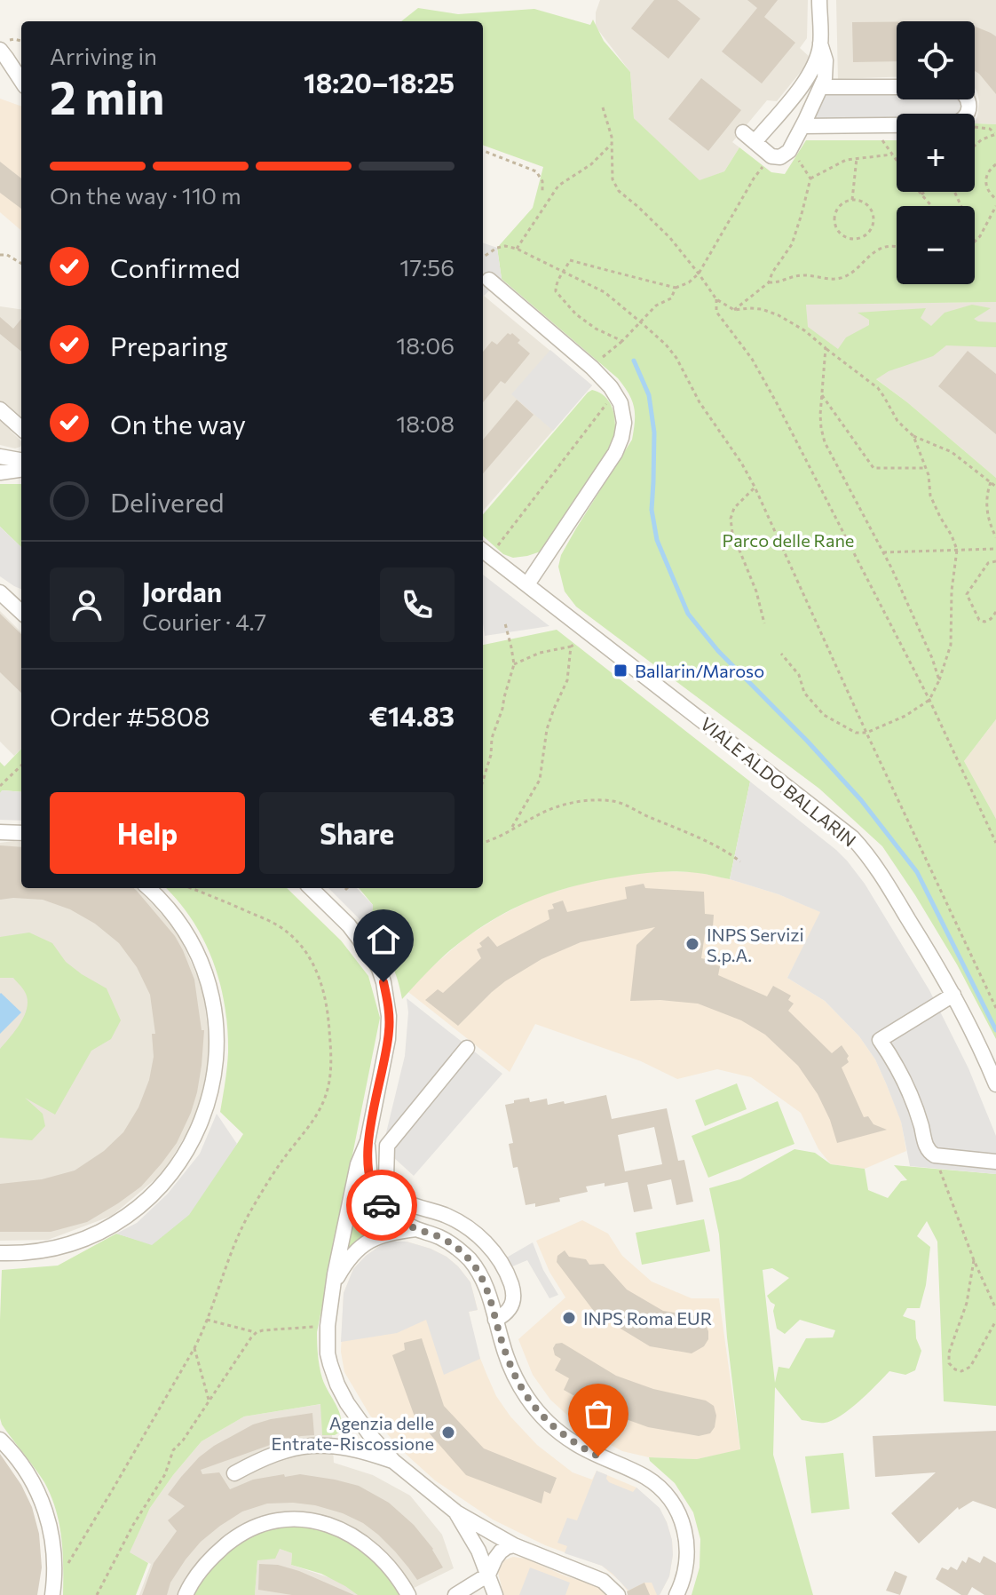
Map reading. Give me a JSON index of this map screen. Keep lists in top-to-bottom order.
{
  "streets": {
    "street": ["VIALE ALDO BALLARIN"]
  },
  "parks": ["Parco delle Rane"],
  "places": {
    "transit": ["Ballarin/Maroso"],
    "other": ["INPS Servizi S.p.A.", "INPS Roma EUR", "Agenzia delle Entrate-Riscossione"]
  },
  "page": {
    "map_buttons": ["+", "−"],
    "heading": ["2 min", "Arriving in", "18:20–18:25"],
    "panel": [
      "Jordan",
      "Courier · 4.7",
      "Order #5808",
      "€14.83"
    ],
    "bar": "On the way · 110 m",
    "list": [
      ["Confirmed", "17:56"],
      ["Preparing", "18:06"],
      ["On the way", "18:08"],
      "Delivered"
    ],
    "buttons": ["Help", "Share"]
  }
}
